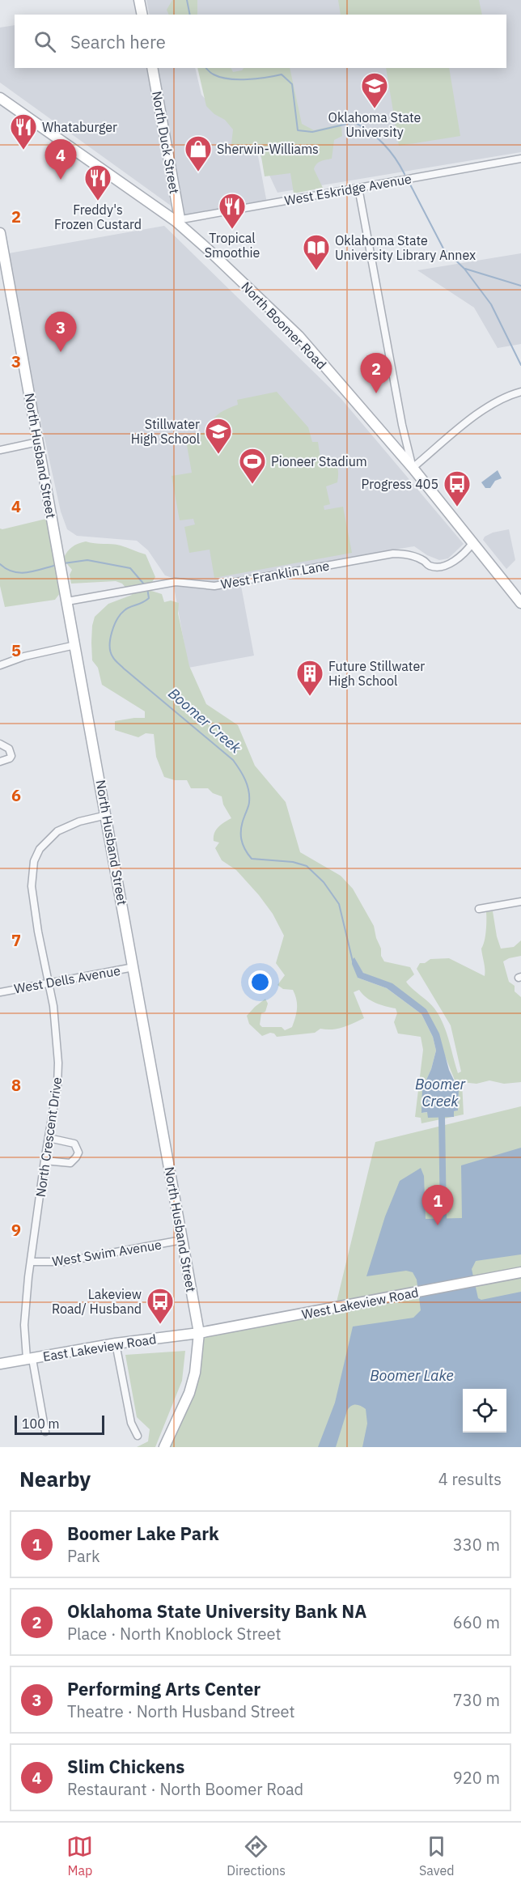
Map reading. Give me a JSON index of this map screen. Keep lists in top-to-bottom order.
{
  "streets": {
    "main road": [
      "North Duck Street",
      "North Boomer Road",
      "North Husband Street",
      "West Lakeview Road",
      "East Lakeview Road"
    ],
    "street": [
      "West Eskridge Avenue",
      "West Franklin Lane",
      "West Dells Avenue",
      "North Crescent Drive",
      "West Swim Avenue"
    ]
  },
  "crossings": [
    ["North Duck Street", "West Eskridge Avenue"],
    ["North Duck Street", "North Boomer Road"],
    ["West Eskridge Avenue", "North Boomer Road"],
    ["North Boomer Road", "West Franklin Lane"],
    ["North Husband Street", "West Franklin Lane"],
    ["North Husband Street", "West Dells Avenue"],
    ["North Husband Street", "North Crescent Drive"],
    ["North Husband Street", "West Swim Avenue"],
    ["North Husband Street", "West Lakeview Road"],
    ["North Husband Street", "East Lakeview Road"],
    ["West Dells Avenue", "North Crescent Drive"],
    ["North Crescent Drive", "West Swim Avenue"],
    ["North Crescent Drive", "East Lakeview Road"],
    ["West Lakeview Road", "East Lakeview Road"]
  ],
  "water": ["Boomer Creek", "Boomer Lake"],
  "places": {
    "school or university": ["Oklahoma State University", "Stillwater High School"],
    "restaurant": ["Whataburger", "Freddy's Frozen Custard", "Tropical Smoothie"],
    "shop": ["Sherwin-Williams"],
    "library": ["Oklahoma State University Library Annex"],
    "sports": ["Pioneer Stadium"],
    "bus stop": ["Progress 405", "Lakeview Road/ Husband"],
    "building": ["Future Stillwater High School"]
  },
  "scale_bar": "100 m",
  "page": {
    "search": "Search here",
    "pins": [
      "4",
      "3",
      "2",
      "1"
    ],
    "scale": "100 m",
    "heading": ["Nearby", "4 results"],
    "list": [
      {
        "mark": "1",
        "name": "Boomer Lake Park",
        "note": "Park",
        "value": "330 m"
      },
      {
        "mark": "2",
        "name": "Oklahoma State University Bank NA",
        "note": "Place · North Knoblock Street",
        "value": "660 m"
      },
      {
        "mark": "3",
        "name": "Performing Arts Center",
        "note": "Theatre · North Husband Street",
        "value": "730 m"
      },
      {
        "mark": "4",
        "name": "Slim Chickens",
        "note": "Restaurant · North Boomer Road",
        "value": "920 m"
      }
    ],
    "nav": ["Map", "Directions", "Saved"]
  },
  "grid": {
    "rows": [
      "2",
      "3",
      "4",
      "5",
      "6",
      "7",
      "8",
      "9"
    ]
  }
}
